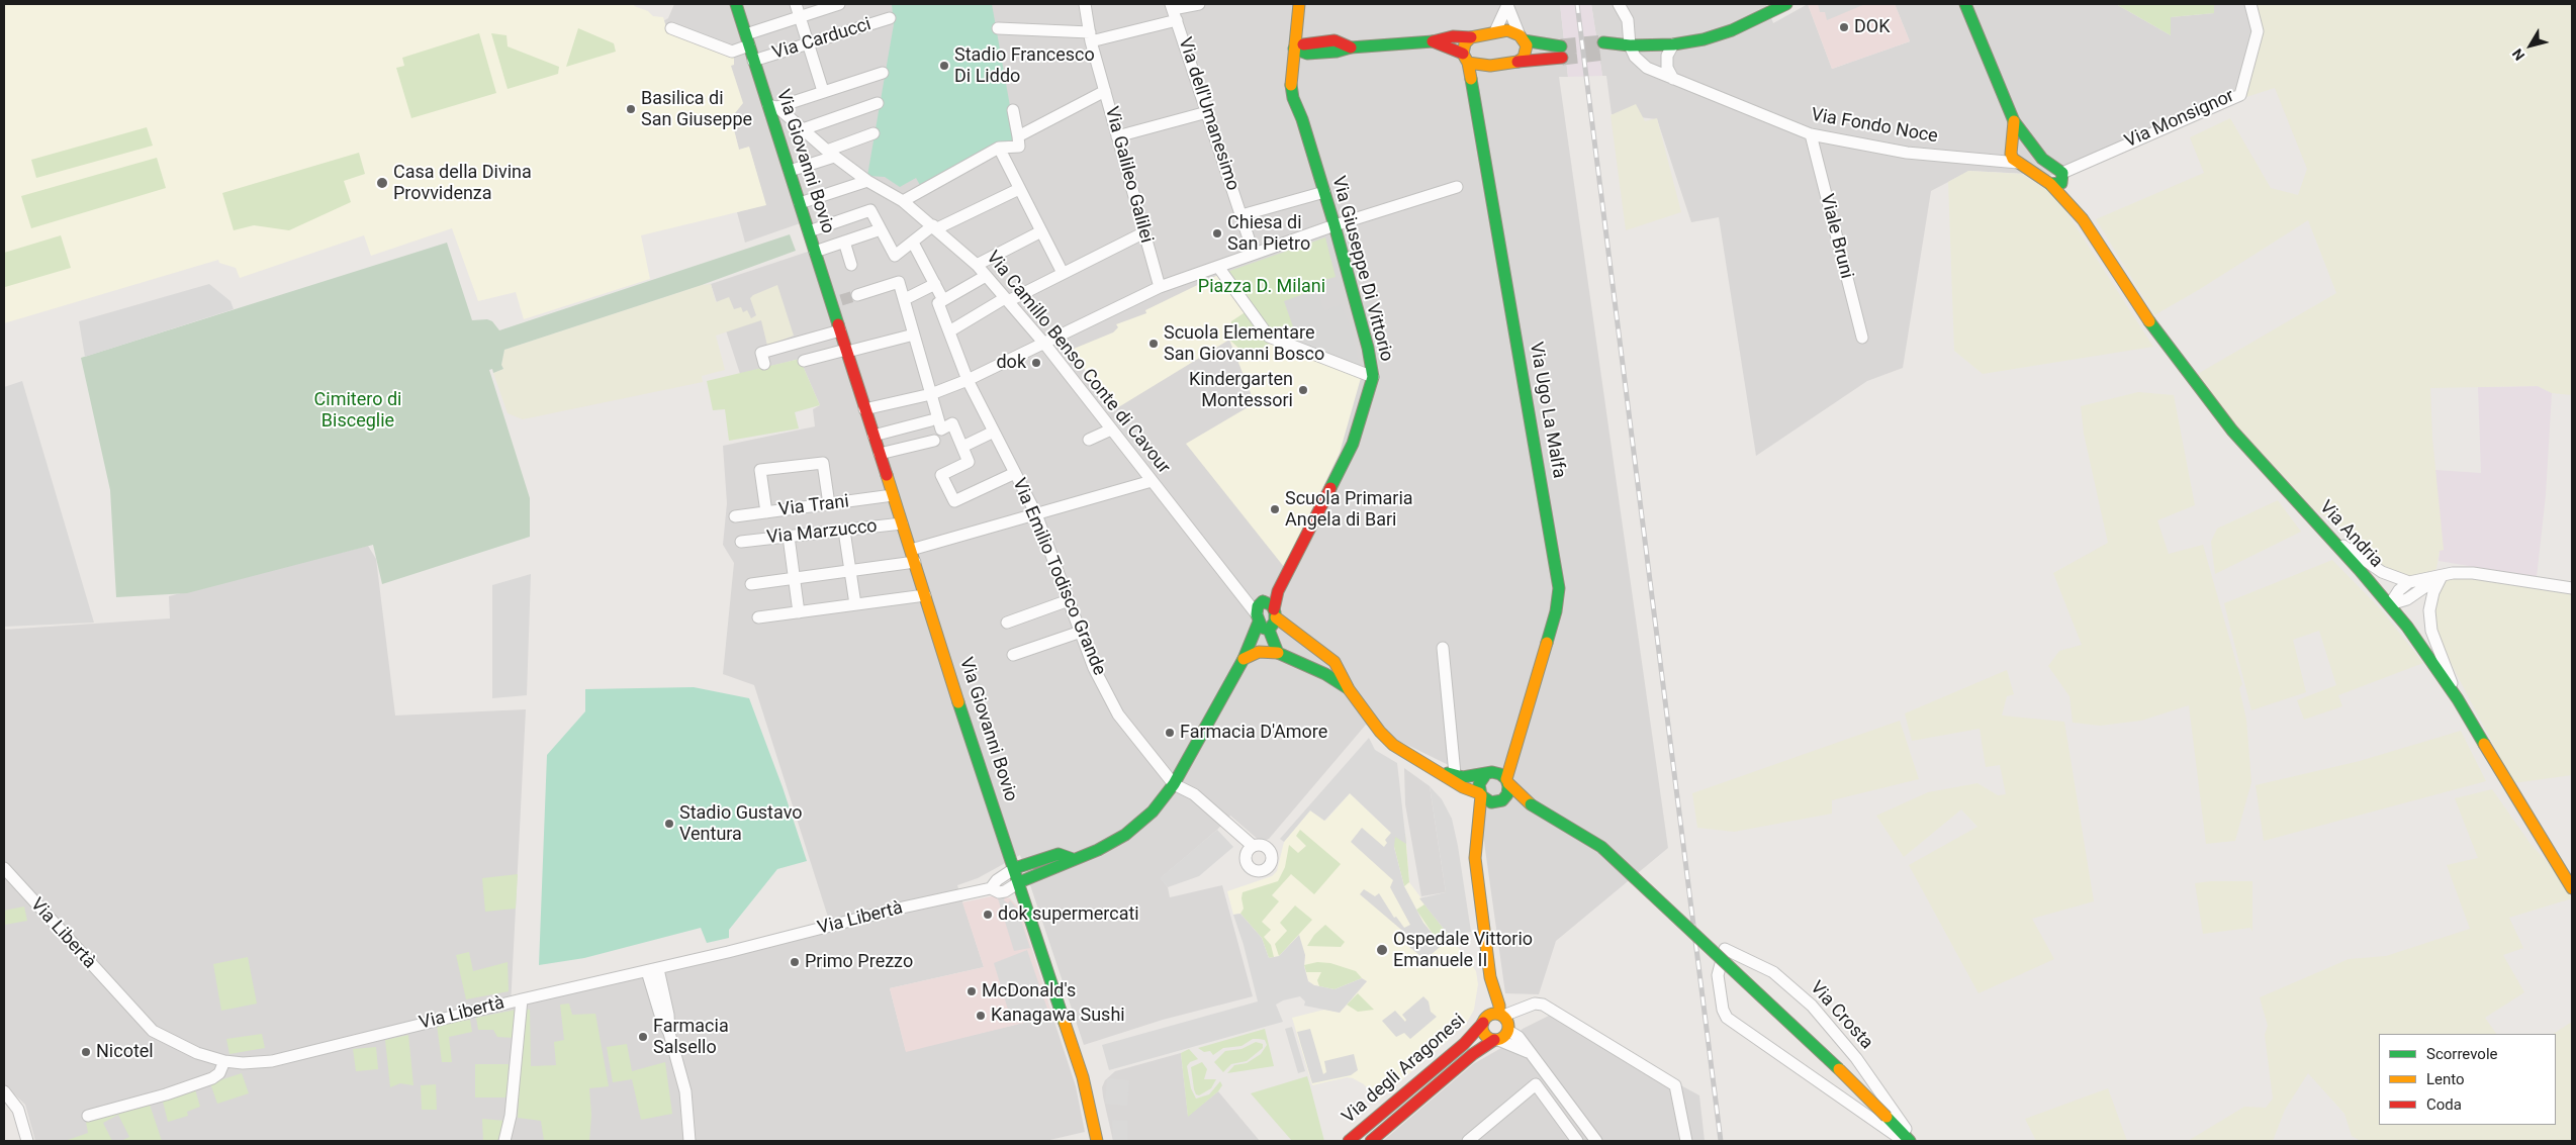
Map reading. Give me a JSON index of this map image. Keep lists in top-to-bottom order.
{
  "streets": {
    "street": [
      "Via Carducci",
      "Via dell'Umanesimo",
      "Via Monsignor",
      "Via Fondo Noce",
      "Via Giovanni Bovio",
      "Via Galileo Galilei",
      "Viale Bruni",
      "Via Giuseppe Di Vittorio",
      "Via Camillo Benso Conte di Cavour",
      "Via Ugo La Malfa",
      "Via Trani",
      "Via Marzucco",
      "Via Andria",
      "Via Emilio Todisco Grande",
      "Via Libertà",
      "Via Crosta",
      "Via degli Aragonesi"
    ]
  },
  "crossings": [
    ["Via Carducci", "Via Giovanni Bovio"],
    ["Via Monsignor", "Via Andria"],
    ["Via Fondo Noce", "Viale Bruni"],
    ["Via Fondo Noce", "Via Andria"],
    ["Via Giovanni Bovio", "Via Giuseppe Di Vittorio"],
    ["Via Giovanni Bovio", "Via Camillo Benso Conte di Cavour"],
    ["Via Giovanni Bovio", "Via Trani"],
    ["Via Giovanni Bovio", "Via Marzucco"],
    ["Via Giovanni Bovio", "Via Libertà"],
    ["Via Giuseppe Di Vittorio", "Via Camillo Benso Conte di Cavour"],
    ["Via Giuseppe Di Vittorio", "Via Emilio Todisco Grande"],
    ["Via Giuseppe Di Vittorio", "Via Libertà"]
  ],
  "parks": ["Piazza D. Milani", "Cimitero di Bisceglie"],
  "places": [
    "DOK",
    "Stadio Francesco Di Liddo",
    "Basilica di San Giuseppe",
    "Casa della Divina Provvidenza",
    "Chiesa di San Pietro",
    "Scuola Elementare San Giovanni Bosco",
    "dok",
    "Kindergarten Montessori",
    "Scuola Primaria Angela di Bari",
    "Farmacia D'Amore",
    "Stadio Gustavo Ventura",
    "dok supermercati",
    "Ospedale Vittorio Emanuele II",
    "Primo Prezzo",
    "McDonald's",
    "Kanagawa Sushi",
    "Farmacia Salsello",
    "Nicotel"
  ],
  "legend": ["Scorrevole", "Lento", "Coda"],
  "north": "bottom left"
}
